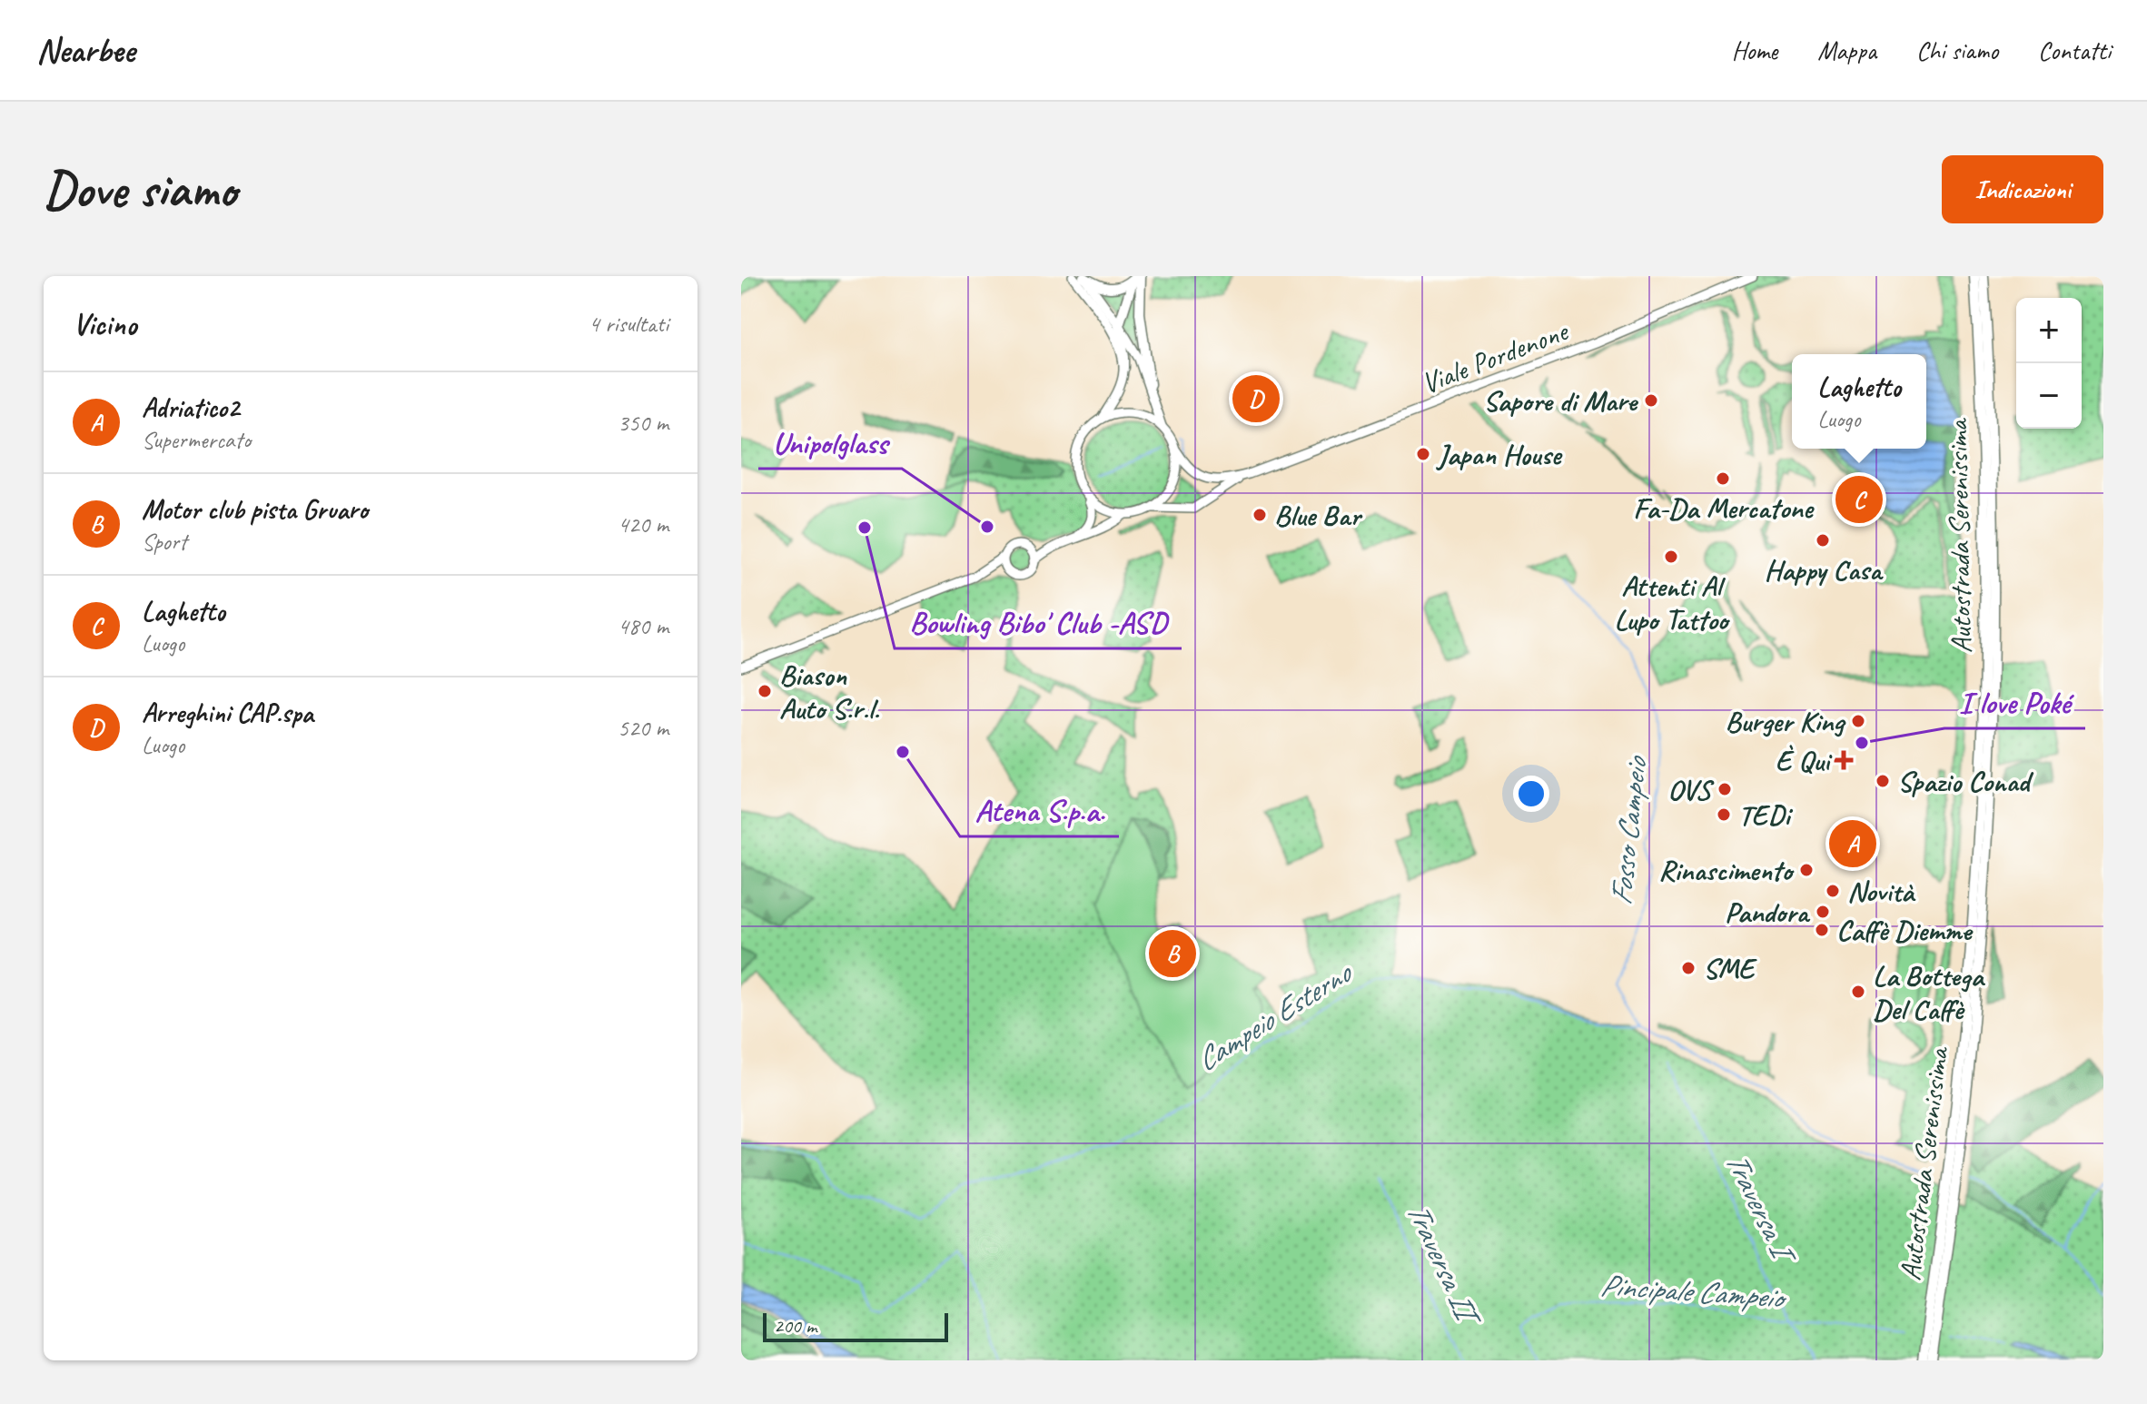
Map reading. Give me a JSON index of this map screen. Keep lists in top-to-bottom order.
{
  "streets": {
    "highway": ["Autostrada Serenissima"],
    "main road": ["Viale Pordenone"]
  },
  "water": [
    "Fosso Campeio",
    "Campeio Esterno",
    "Traversa I",
    "Traversa II",
    "Pincipale Campeio"
  ],
  "places": {
    "other": [
      "Sapore di Mare",
      "Japan House",
      "Fa-Da Mercatone",
      "Blue Bar",
      "Unipolglass",
      "Bowling Bibo' Club -ASD",
      "Happy Casa",
      "Attenti Al Lupo Tattoo",
      "Biason Auto S.r.l.",
      "Burger King",
      "I love Poké",
      "Atena S.p.a.",
      "Spazio Conad",
      "OVS",
      "TEDi",
      "Rinascimento",
      "Novità",
      "Pandora",
      "Caffè Diemme",
      "SME",
      "La Bottega Del Caffè"
    ],
    "health": ["È Qui"]
  },
  "scale_bar": "200 m",
  "page": {
    "header": "Nearbee",
    "nav": [
      "Home",
      "Mappa",
      "Chi siamo",
      "Contatti"
    ],
    "buttons": "Indicazioni",
    "title": "Dove siamo",
    "heading": ["Vicino", "4 risultati"],
    "map_buttons": ["+", "−"],
    "popup": ["Laghetto", "Luogo"],
    "list": [
      {
        "mark": "A",
        "name": "Adriatico2",
        "note": "Supermercato",
        "value": "350 m"
      },
      {
        "mark": "B",
        "name": "Motor club pista Gruaro",
        "note": "Sport",
        "value": "420 m"
      },
      {
        "mark": "C",
        "name": "Laghetto",
        "note": "Luogo",
        "value": "480 m"
      },
      {
        "mark": "D",
        "name": "Arreghini CAP.spa",
        "note": "Luogo",
        "value": "520 m"
      }
    ],
    "pins": [
      "D",
      "C",
      "A",
      "B"
    ],
    "scale": "200 m"
  }
}
